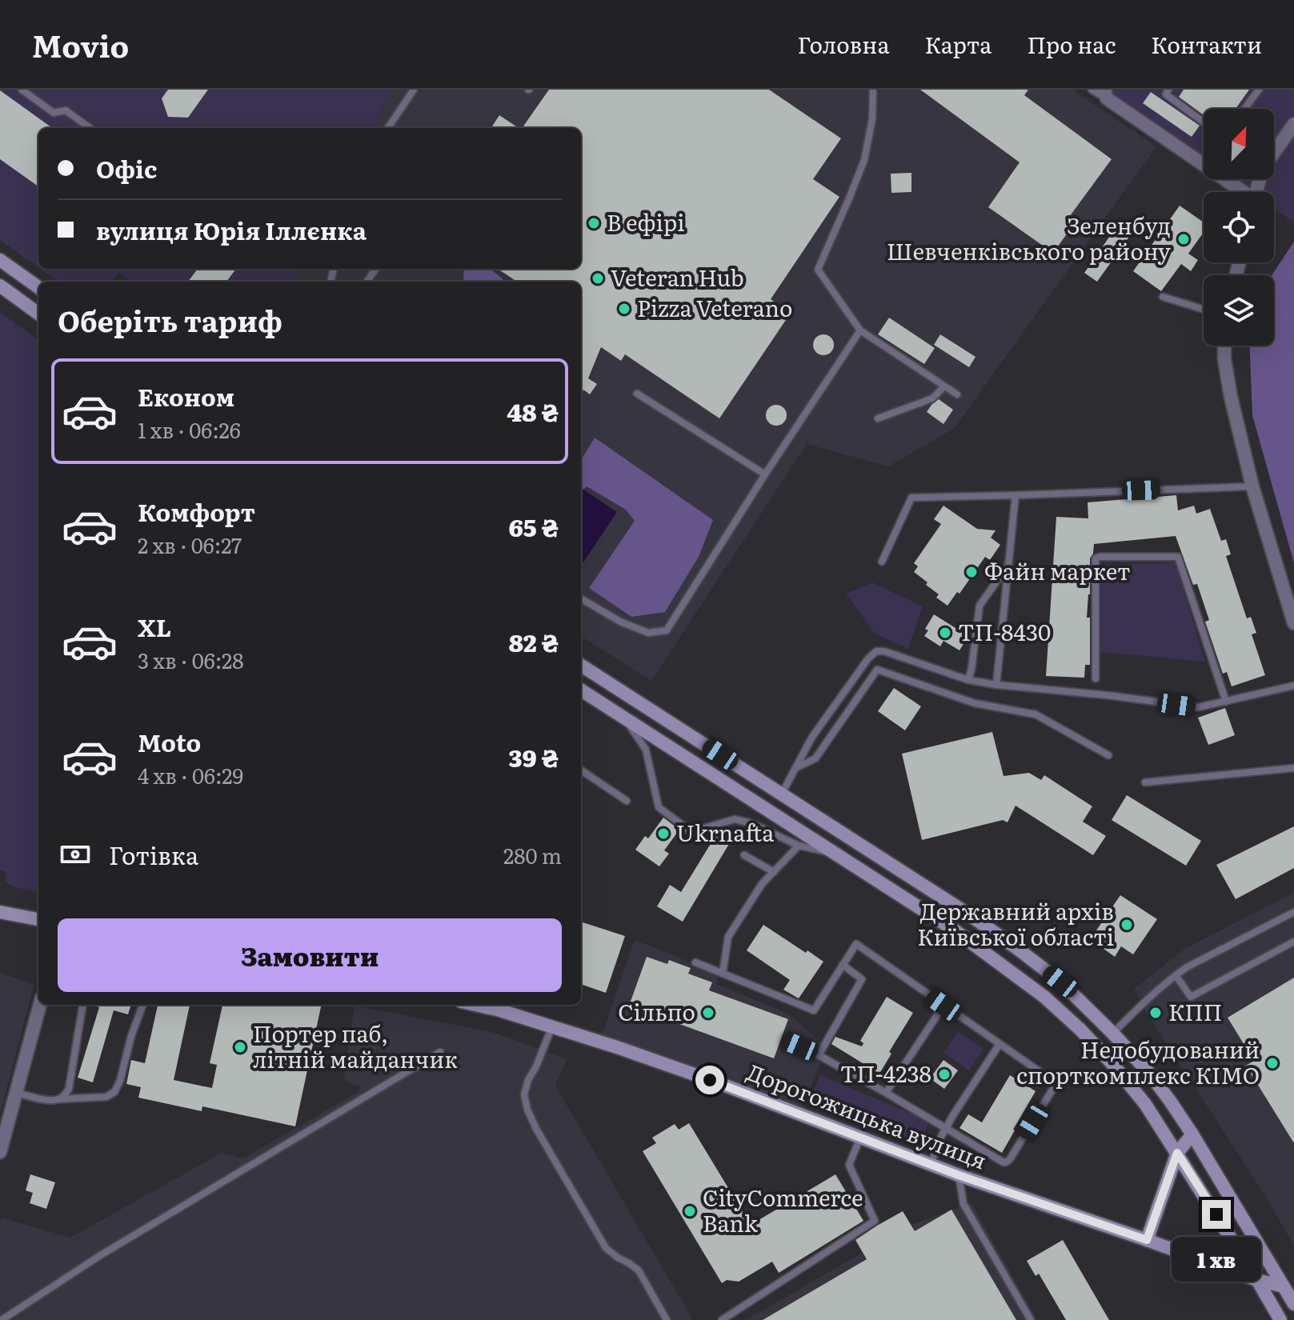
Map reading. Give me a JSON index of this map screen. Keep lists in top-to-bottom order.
{
  "streets": {
    "main road": ["Дорогожицька вулиця"]
  },
  "places": [
    "В ефірі",
    "Зеленбуд Шевченківського району",
    "Veteran Hub",
    "Pizza Veterano",
    "Файн маркет",
    "ТП-8430",
    "Ukrnafta",
    "Державний архів Київської області",
    "Сільпо",
    "КПП",
    "Портер паб, літній майданчик",
    "Недобудований спорткомплекс КІМО",
    "ТП-4238",
    "CityCommerce Bank"
  ],
  "north": "top right",
  "page": {
    "header": "Movio",
    "nav": [
      "Головна",
      "Карта",
      "Про нас",
      "Контакти"
    ],
    "banner": ["Офіс", "вулиця Юрія Іллєнка"],
    "heading": "Оберіть тариф",
    "list": [
      {
        "name": "Економ",
        "note": "1 хв · 06:26",
        "value": "48 ₴"
      },
      {
        "name": "Комфорт",
        "note": "2 хв · 06:27",
        "value": "65 ₴"
      },
      {
        "name": "XL",
        "note": "3 хв · 06:28",
        "value": "82 ₴"
      },
      {
        "name": "Moto",
        "note": "4 хв · 06:29",
        "value": "39 ₴"
      }
    ],
    "pay": ["Готівка", "280 m"],
    "buttons": "Замовити",
    "bubble": "1 хв"
  }
}
